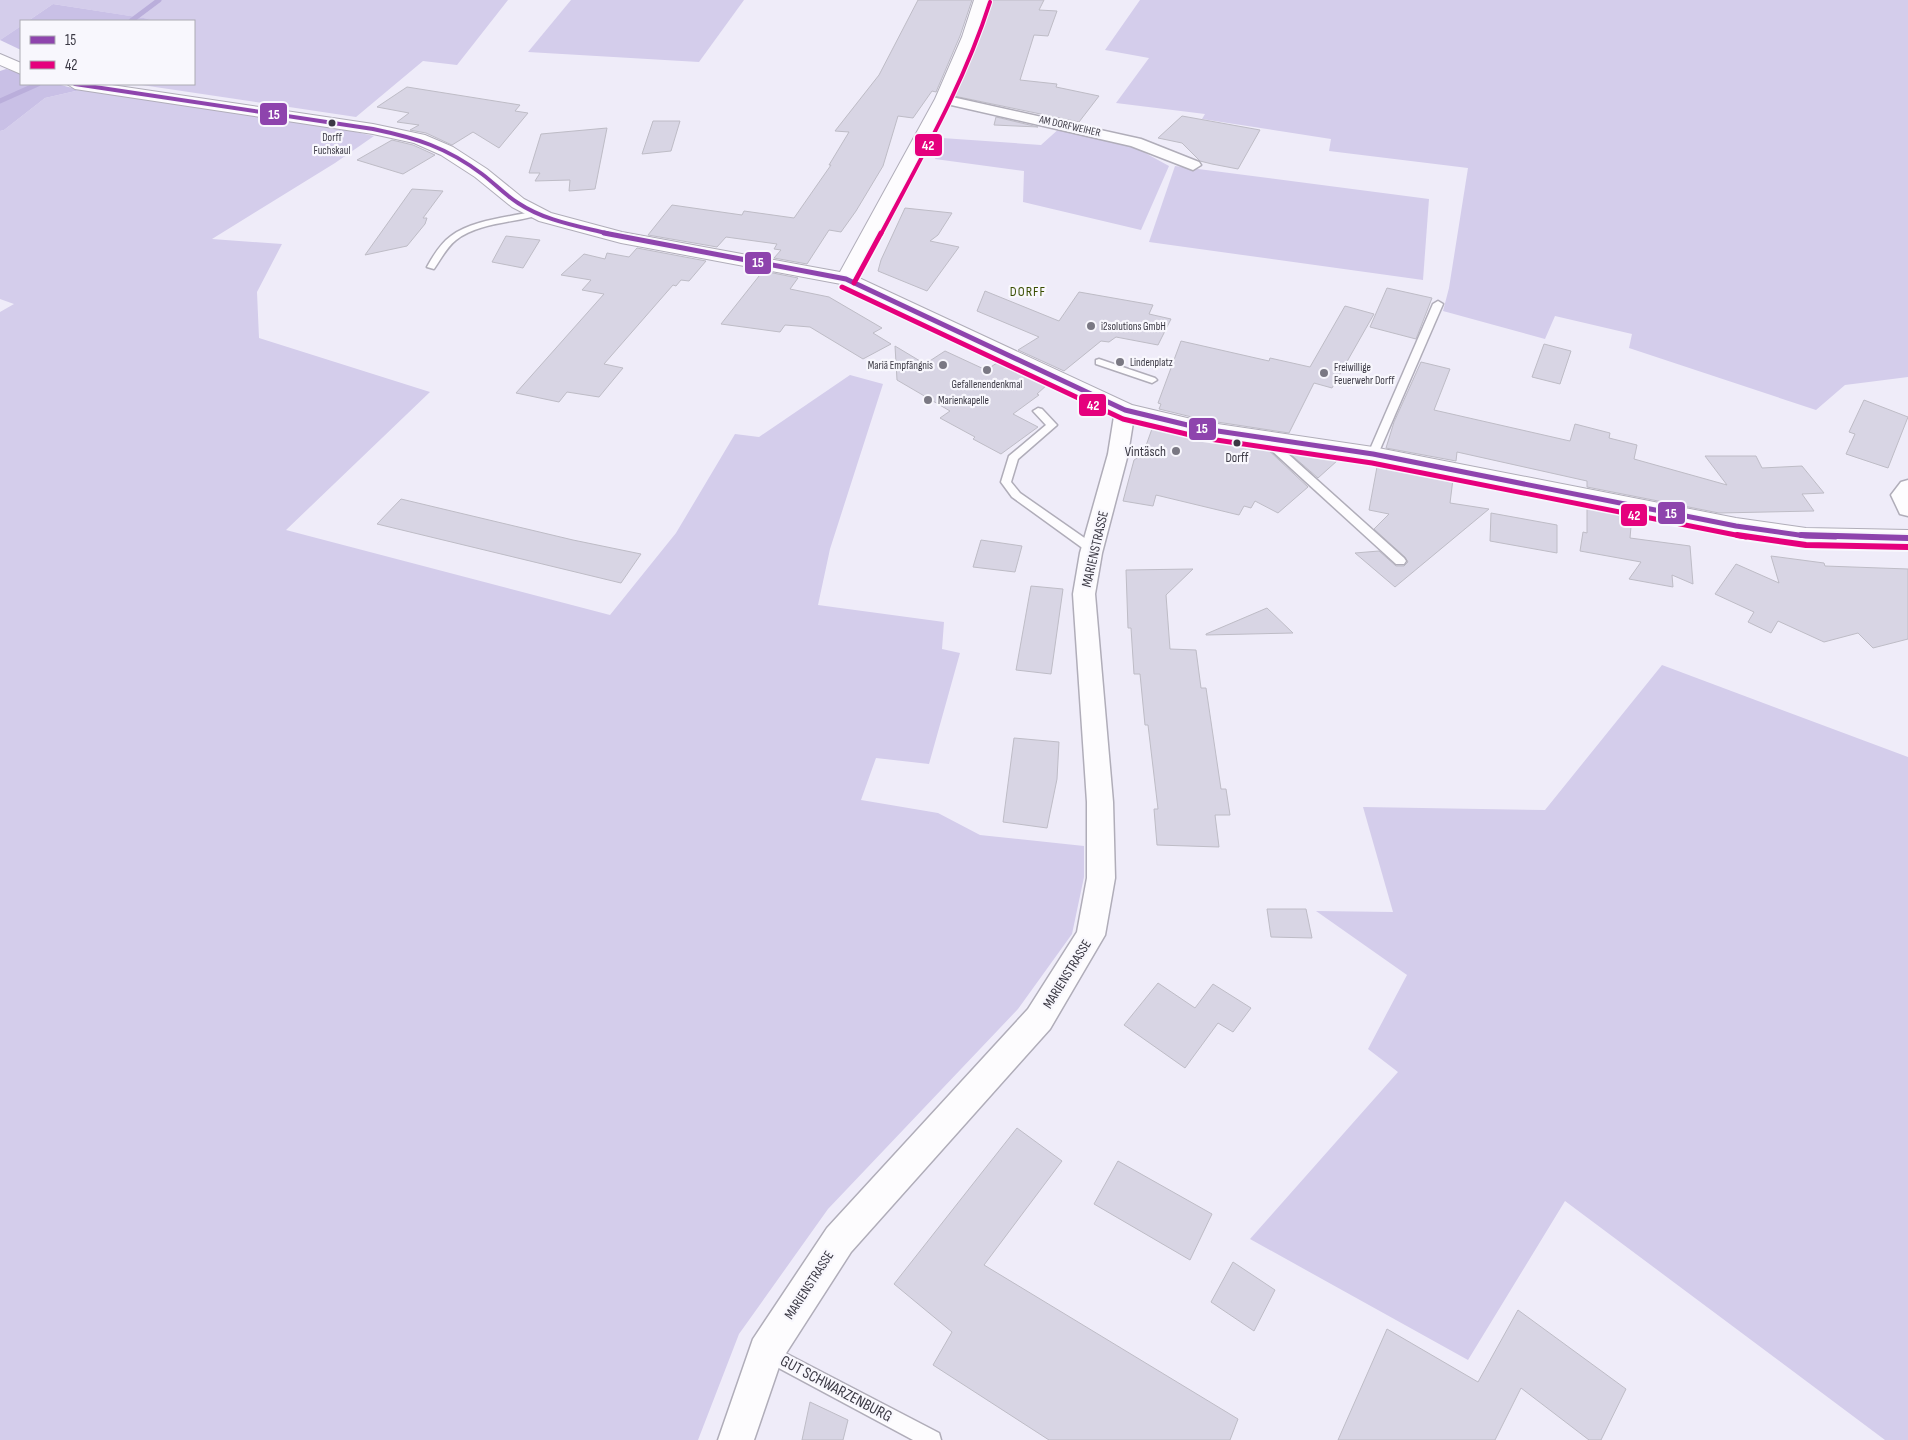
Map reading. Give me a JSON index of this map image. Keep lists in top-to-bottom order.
{
  "streets": {
    "street": ["AM DORFWEIHER", "MARIENSTRASSE"],
    "lane": ["GUT SCHWARZENBURG"]
  },
  "crossings": [
    ["MARIENSTRASSE", "GUT SCHWARZENBURG"]
  ],
  "districts": ["DORFF"],
  "places": [
    "Dorff Fuchskaul",
    "i2solutions GmbH",
    "Lindenplatz",
    "Mariä Empfängnis",
    "Gefallenendenkmal",
    "Freiwillige Feuerwehr Dorff",
    "Marienkapelle",
    "Dorff",
    "Vintäsch"
  ],
  "lines": ["transit line 42", "transit line 15"],
  "legend": ["15", "42"]
}
